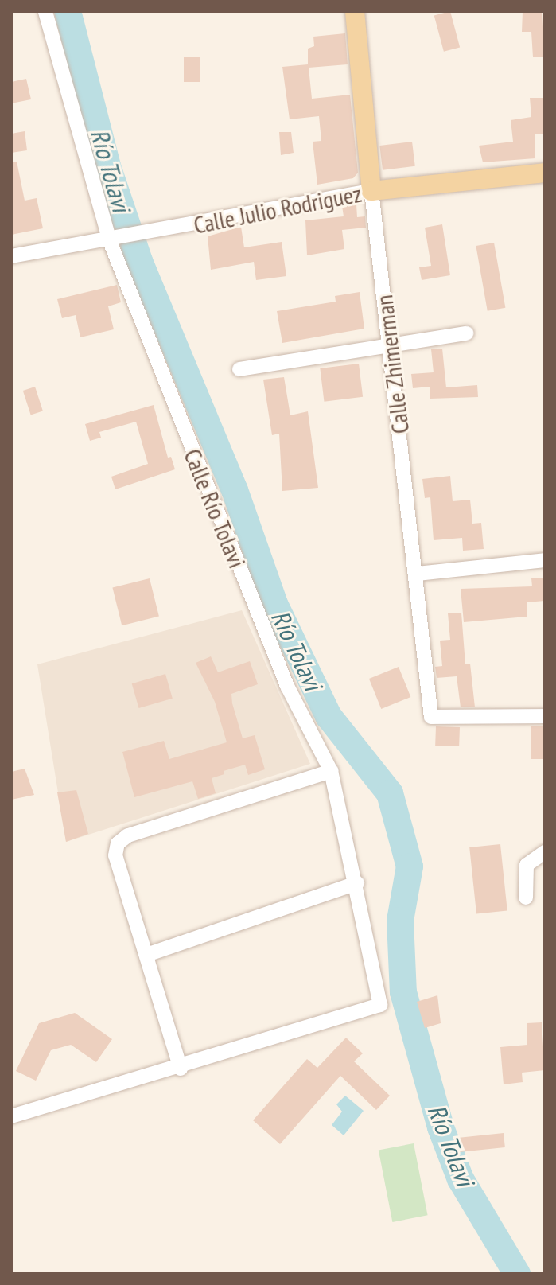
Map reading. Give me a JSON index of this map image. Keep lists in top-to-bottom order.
{
  "streets": {
    "main road": ["Calle Julio Rodriguez", "Calle Zhimerman"],
    "street": ["Calle Río Tolavi"]
  },
  "crossings": [
    ["Calle Julio Rodriguez", "Calle Zhimerman"],
    ["Calle Julio Rodriguez", "Calle Río Tolavi"]
  ],
  "water": ["Río Tolavi"]
}
